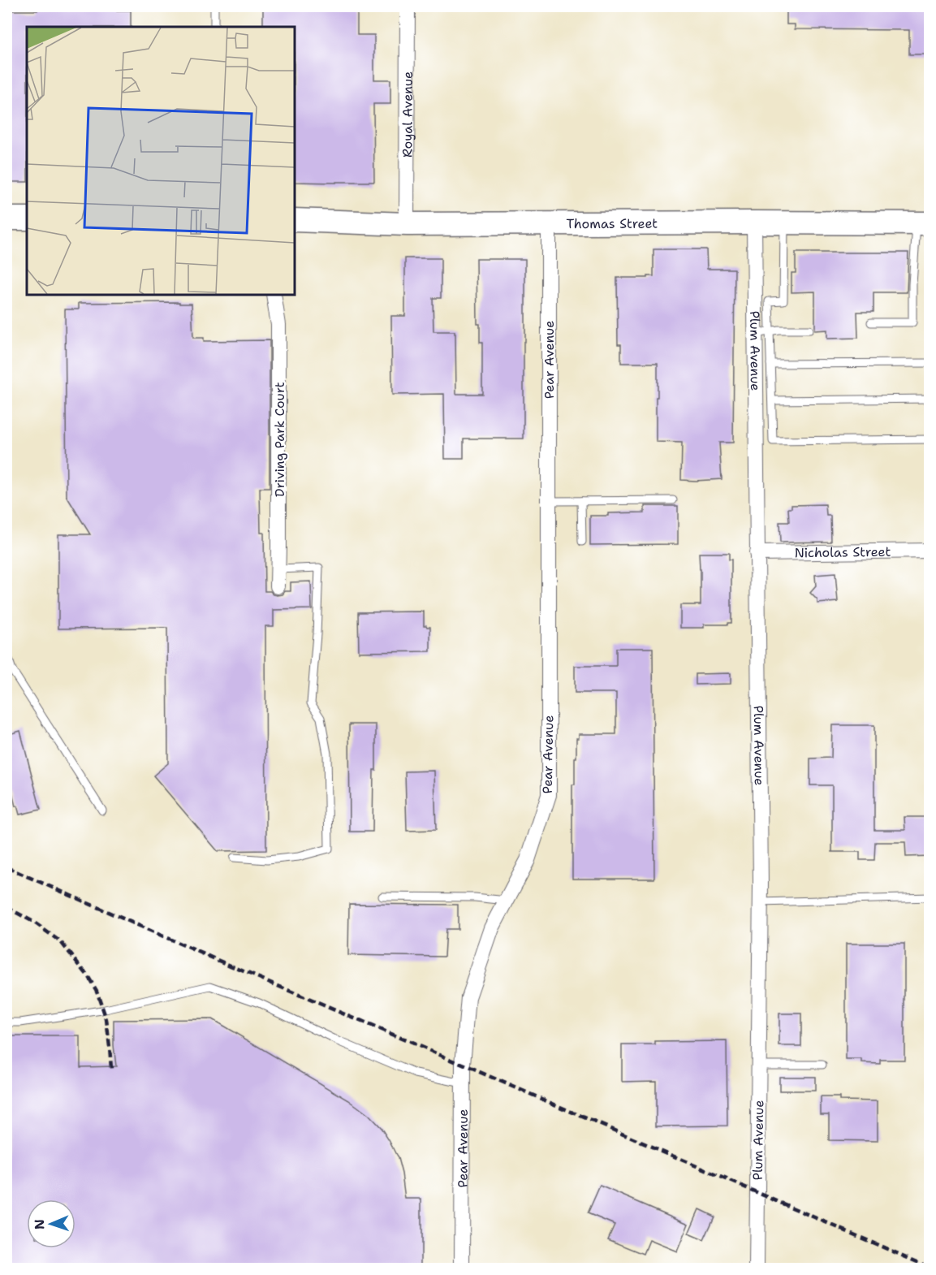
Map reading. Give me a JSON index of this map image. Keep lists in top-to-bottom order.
{
  "streets": {
    "main road": ["Thomas Street"],
    "street": [
      "Royal Avenue",
      "Plum Avenue",
      "Pear Avenue",
      "Driving Park Court",
      "Nicholas Street"
    ]
  },
  "crossings": [
    ["Royal Avenue", "Thomas Street"],
    ["Thomas Street", "Plum Avenue"],
    ["Thomas Street", "Pear Avenue"],
    ["Plum Avenue", "Nicholas Street"]
  ],
  "north": "left"
}
